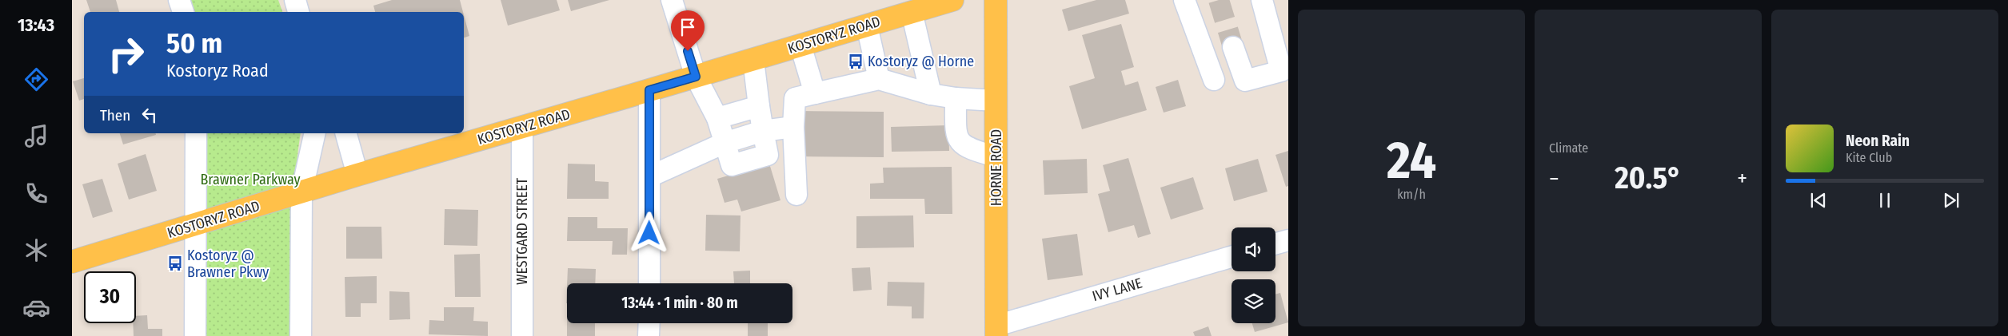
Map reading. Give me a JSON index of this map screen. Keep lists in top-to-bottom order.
{
  "streets": {
    "main road": ["KOSTORYZ ROAD", "HORNE ROAD"],
    "street": ["WESTGARD STREET", "IVY LANE"]
  },
  "crossings": [
    ["KOSTORYZ ROAD", "WESTGARD STREET"],
    ["HORNE ROAD", "IVY LANE"]
  ],
  "parks": ["Brawner Parkway"],
  "places": {
    "bus stop": ["Kostoryz @ Horne", "Kostoryz @ Brawner Pkwy"]
  },
  "page": {
    "tabs": "13:43",
    "tile": [
      ["24", "km/h"],
      "Climate"
    ],
    "turn": ["50 m", "Kostoryz Road"],
    "then": "Then",
    "song": ["Neon Rain", "Kite Club"],
    "heat": ["−", "20.5°", "+"],
    "limit": "30",
    "trip": "13:44 · 1 min · 80 m"
  }
}
